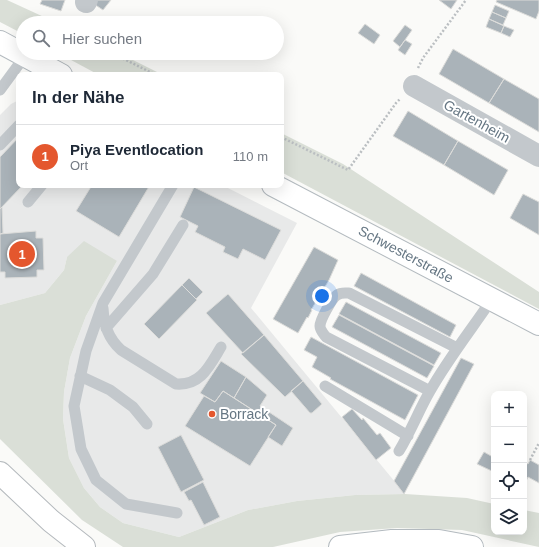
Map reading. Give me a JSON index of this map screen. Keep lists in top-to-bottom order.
{
  "streets": {
    "main road": ["Schwesterstraße"],
    "street": ["Gartenheim"]
  },
  "places": ["Borrack"],
  "page": {
    "search": "Hier suchen",
    "heading": "In der Nähe",
    "list": [
      {
        "mark": "1",
        "name": "Piya Eventlocation",
        "note": "Ort",
        "value": "110 m"
      }
    ],
    "pins": "1",
    "map_buttons": ["+", "−"]
  }
}
